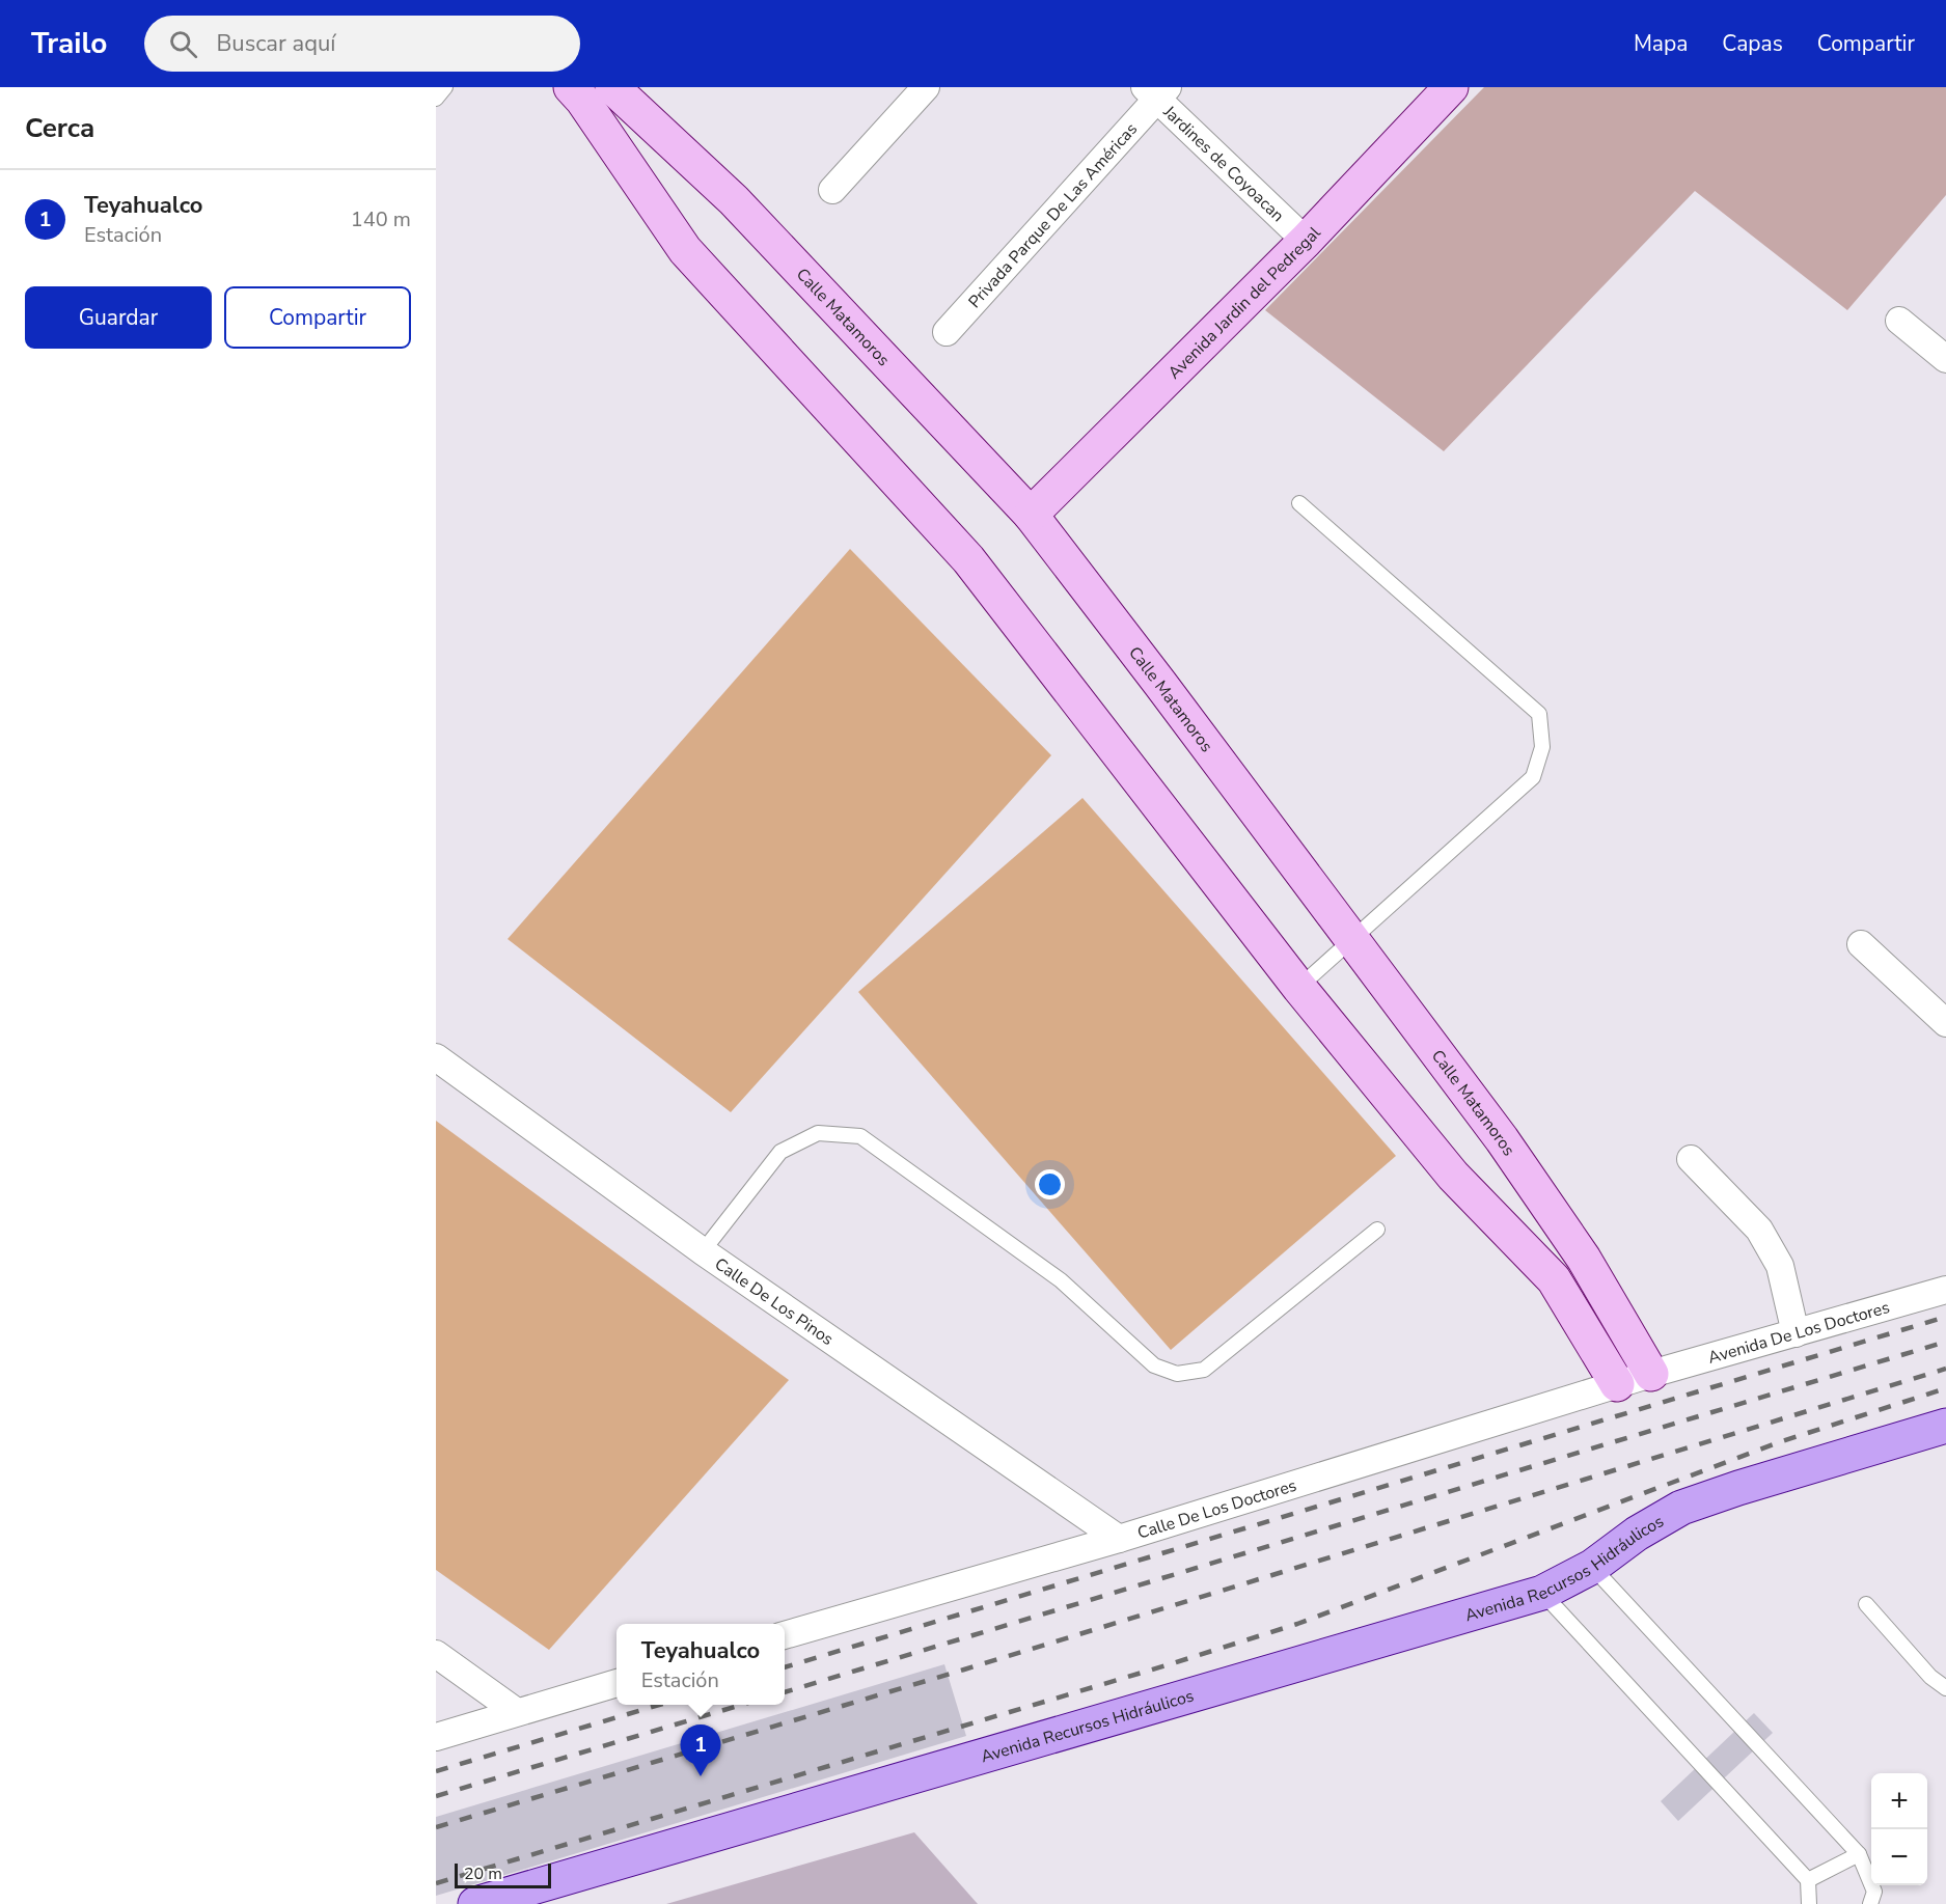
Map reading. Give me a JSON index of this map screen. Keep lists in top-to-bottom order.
{
  "streets": {
    "main road": ["Avenida Recursos Hidráulicos"],
    "street": [
      "Jardines de Coyoacan",
      "Privada Parque De Las Américas",
      "Avenida Jardin del Pedregal",
      "Calle Matamoros",
      "Calle De Los Pinos",
      "Avenida De Los Doctores",
      "Calle De Los Doctores"
    ]
  },
  "crossings": [
    ["Jardines de Coyoacan", "Privada Parque De Las Américas"],
    ["Jardines de Coyoacan", "Avenida Jardin del Pedregal"],
    ["Avenida Jardin del Pedregal", "Calle Matamoros"],
    ["Calle Matamoros", "Avenida De Los Doctores"],
    ["Calle Matamoros", "Calle De Los Doctores"],
    ["Calle De Los Pinos", "Calle De Los Doctores"],
    ["Avenida De Los Doctores", "Calle De Los Doctores"]
  ],
  "scale_bar": "20 m",
  "page": {
    "header": "Trailo",
    "search": "Buscar aquí",
    "nav": ["Mapa", "Capas", "Compartir"],
    "heading": "Cerca",
    "list": [
      {
        "mark": "1",
        "name": "Teyahualco",
        "note": "Estación",
        "value": "140 m"
      }
    ],
    "buttons": ["Guardar", "Compartir"],
    "popup": ["Teyahualco", "Estación"],
    "pins": "1",
    "map_buttons": ["+", "−"],
    "scale": "20 m"
  }
}
